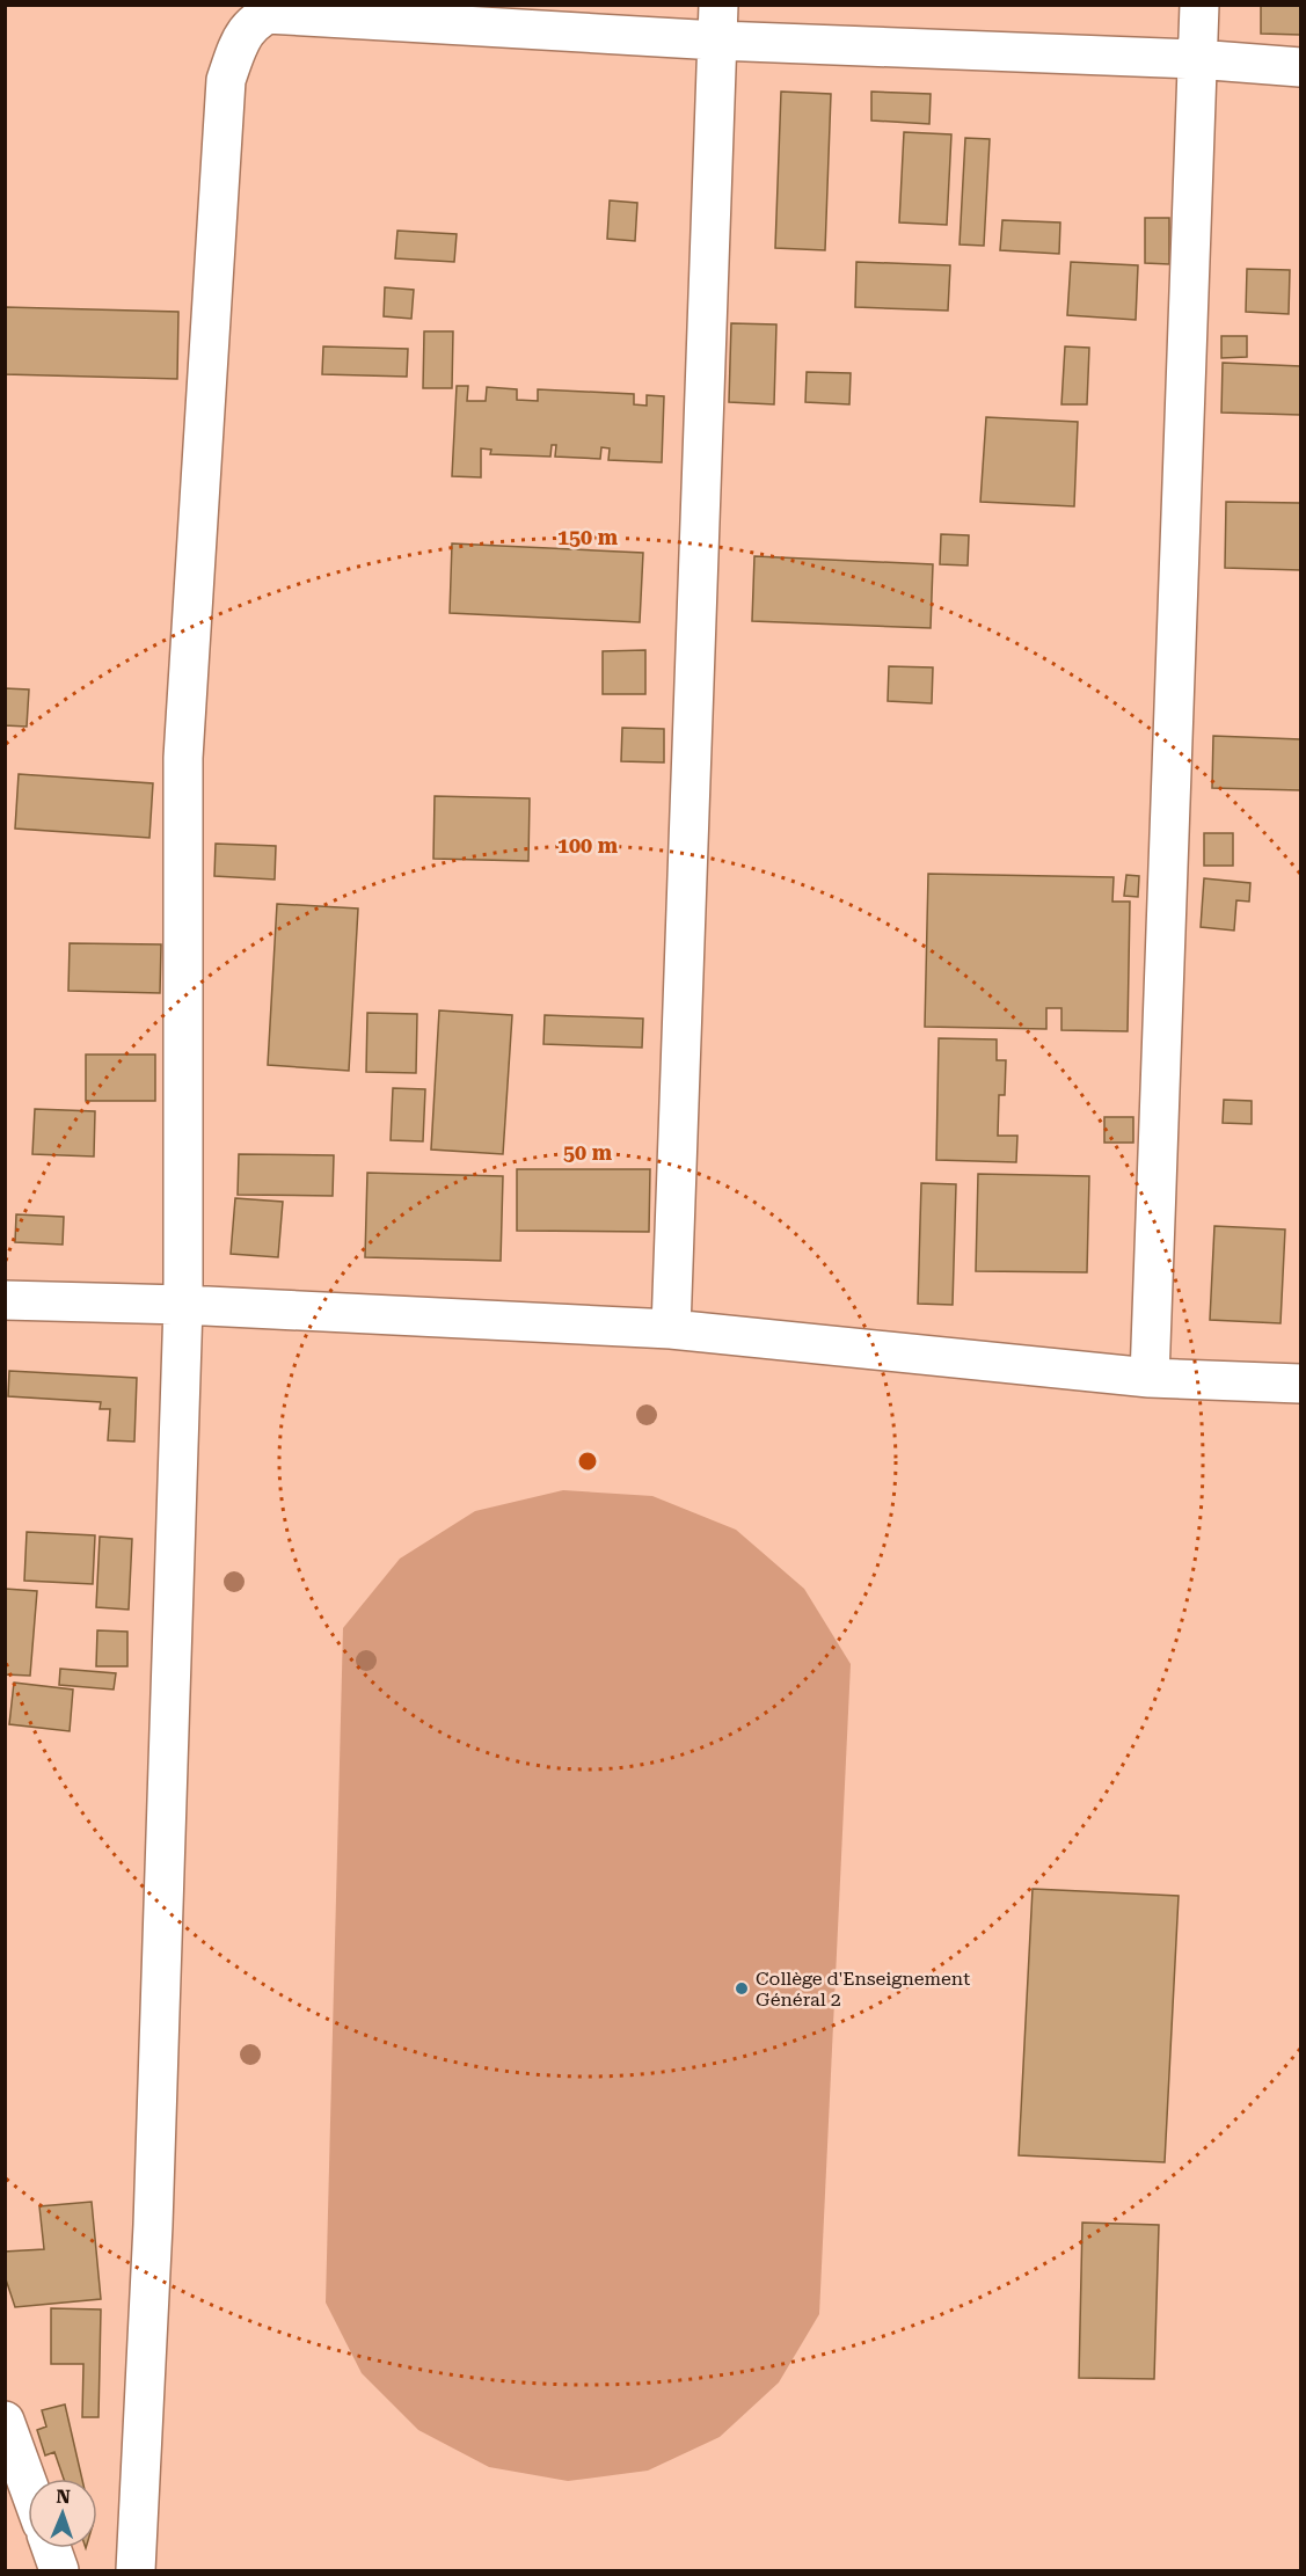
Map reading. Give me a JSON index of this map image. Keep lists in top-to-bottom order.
{
  "places": ["Collège d'Enseignement Général 2"],
  "north": "top",
  "rings": ["150 m", "100 m", "50 m"]
}
